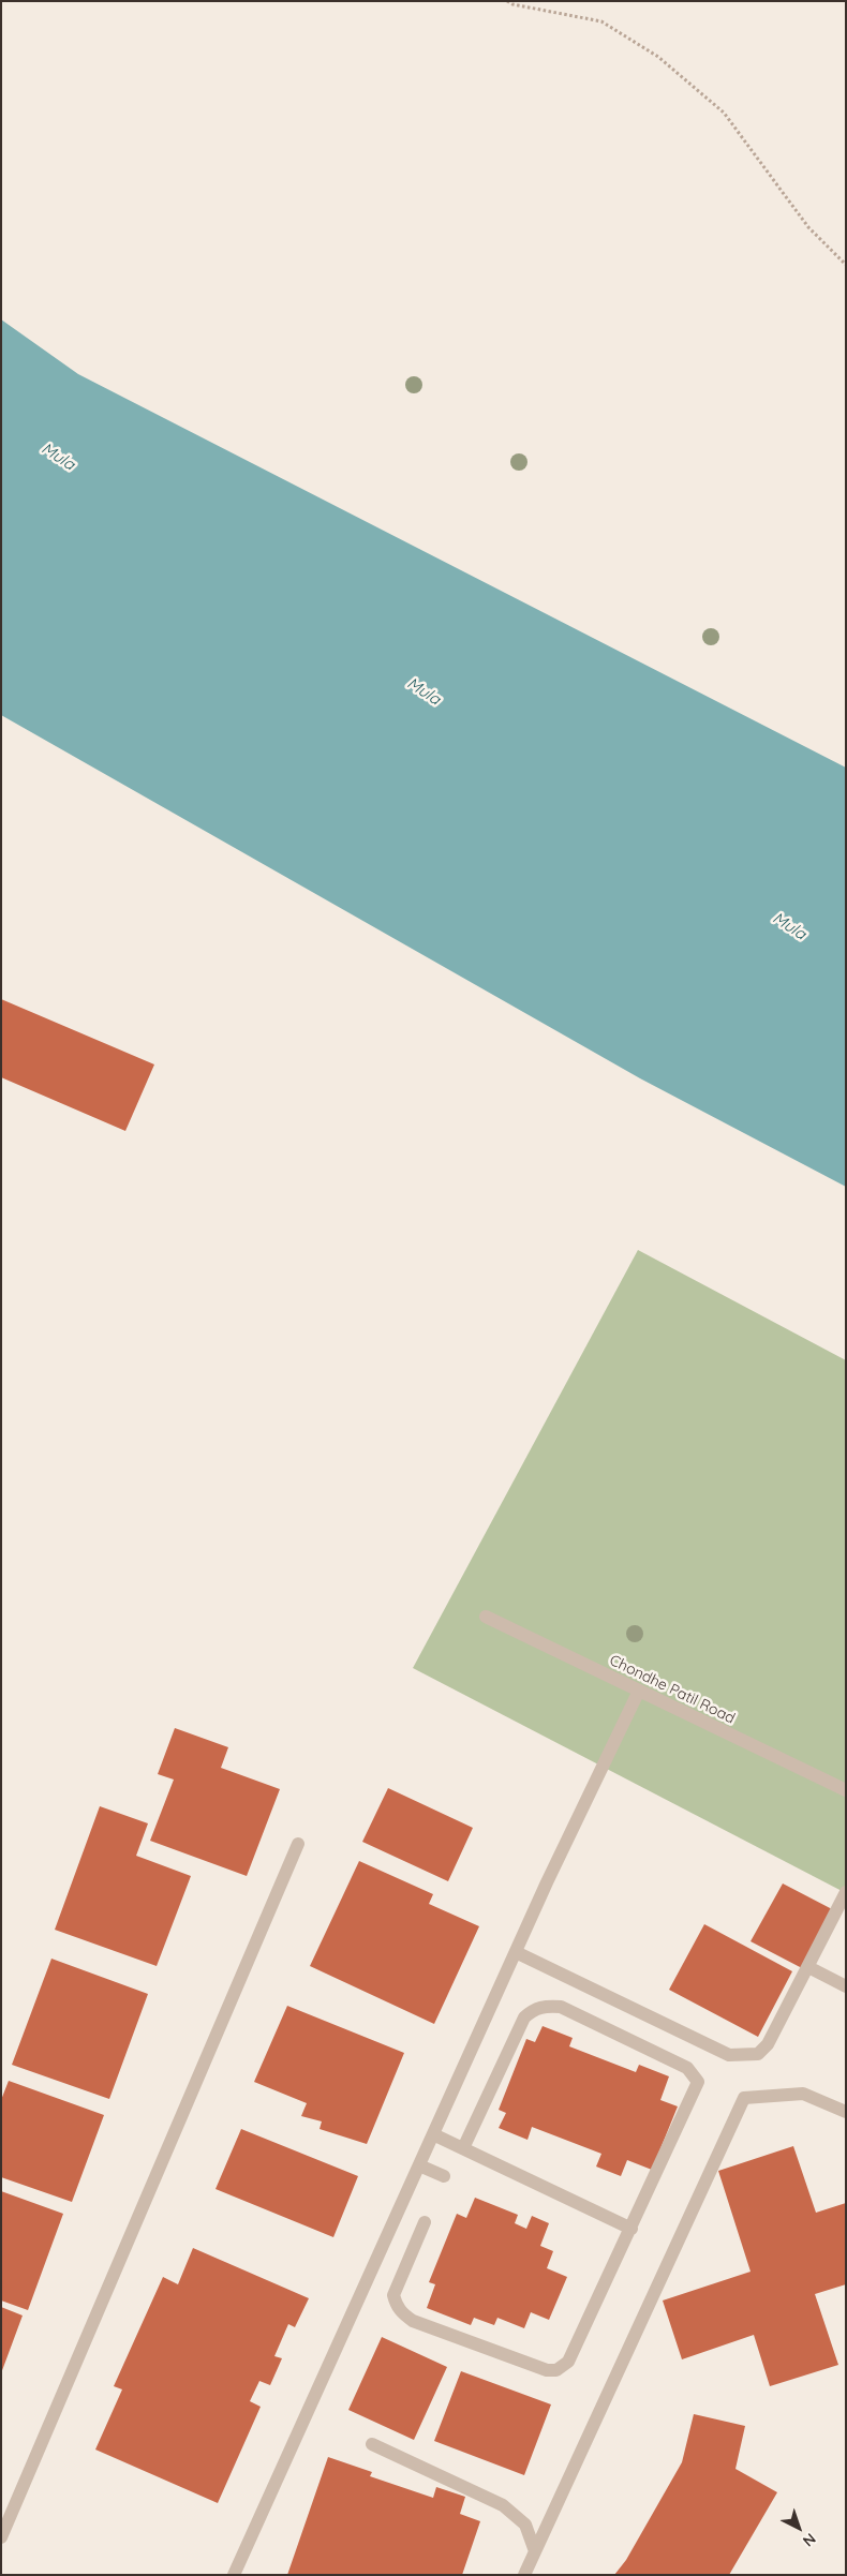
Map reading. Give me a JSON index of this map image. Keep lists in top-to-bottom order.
{
  "streets": {
    "street": ["Chondhe Patil Road"]
  },
  "water": ["Mula"],
  "north": "bottom right"
}
